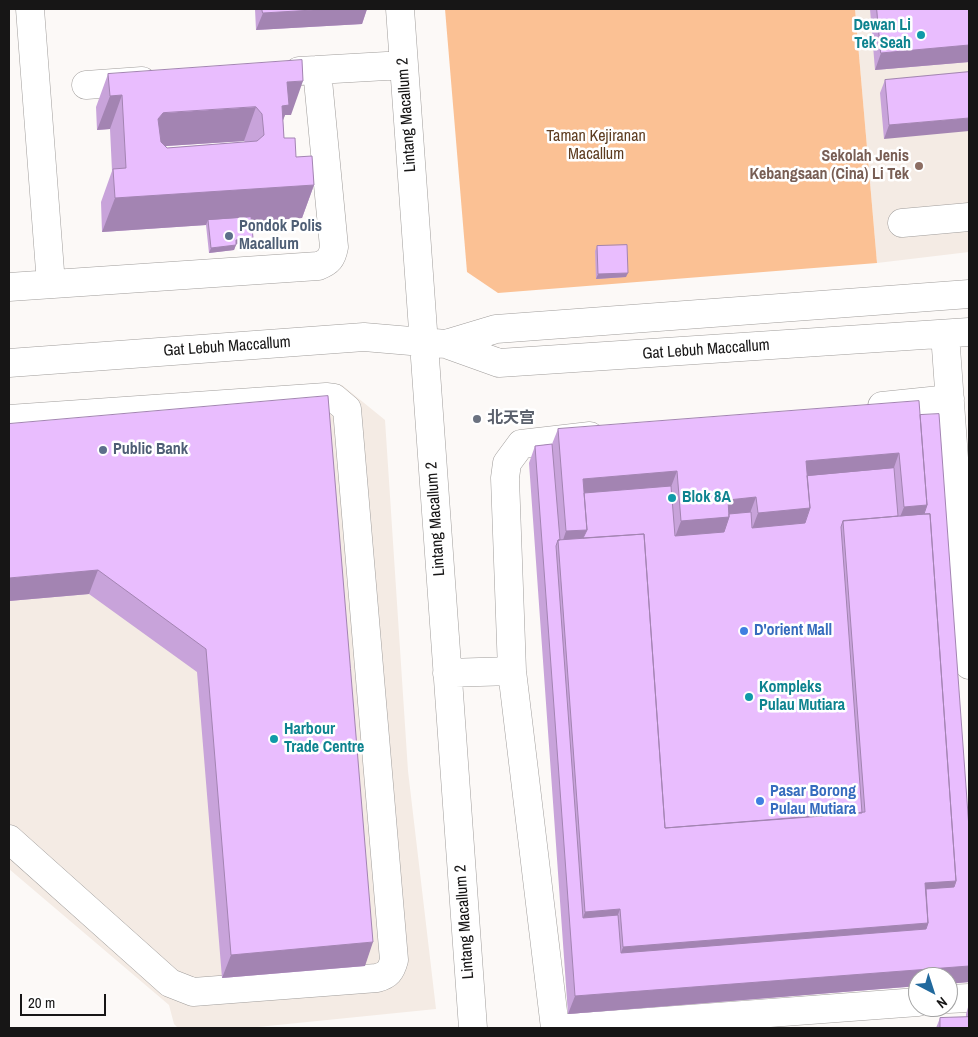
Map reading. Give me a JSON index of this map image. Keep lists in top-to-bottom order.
{
  "streets": {
    "street": ["Lintang Macallum 2", "Gat Lebuh Maccallum"]
  },
  "crossings": [
    ["Lintang Macallum 2", "Gat Lebuh Maccallum"]
  ],
  "parks": ["Taman Kejiranan Macallum"],
  "places": [
    "Dewan Li Tek Seah",
    "Sekolah Jenis Kebangsaan (Cina) Li Tek",
    "Pondok Polis Macallum",
    "北天宫",
    "Public Bank",
    "Blok 8A",
    "D'orient Mall",
    "Kompleks Pulau Mutiara",
    "Harbour Trade Centre",
    "Pasar Borong Pulau Mutiara"
  ],
  "scale_bar": "20 m",
  "north": "bottom right"
}
